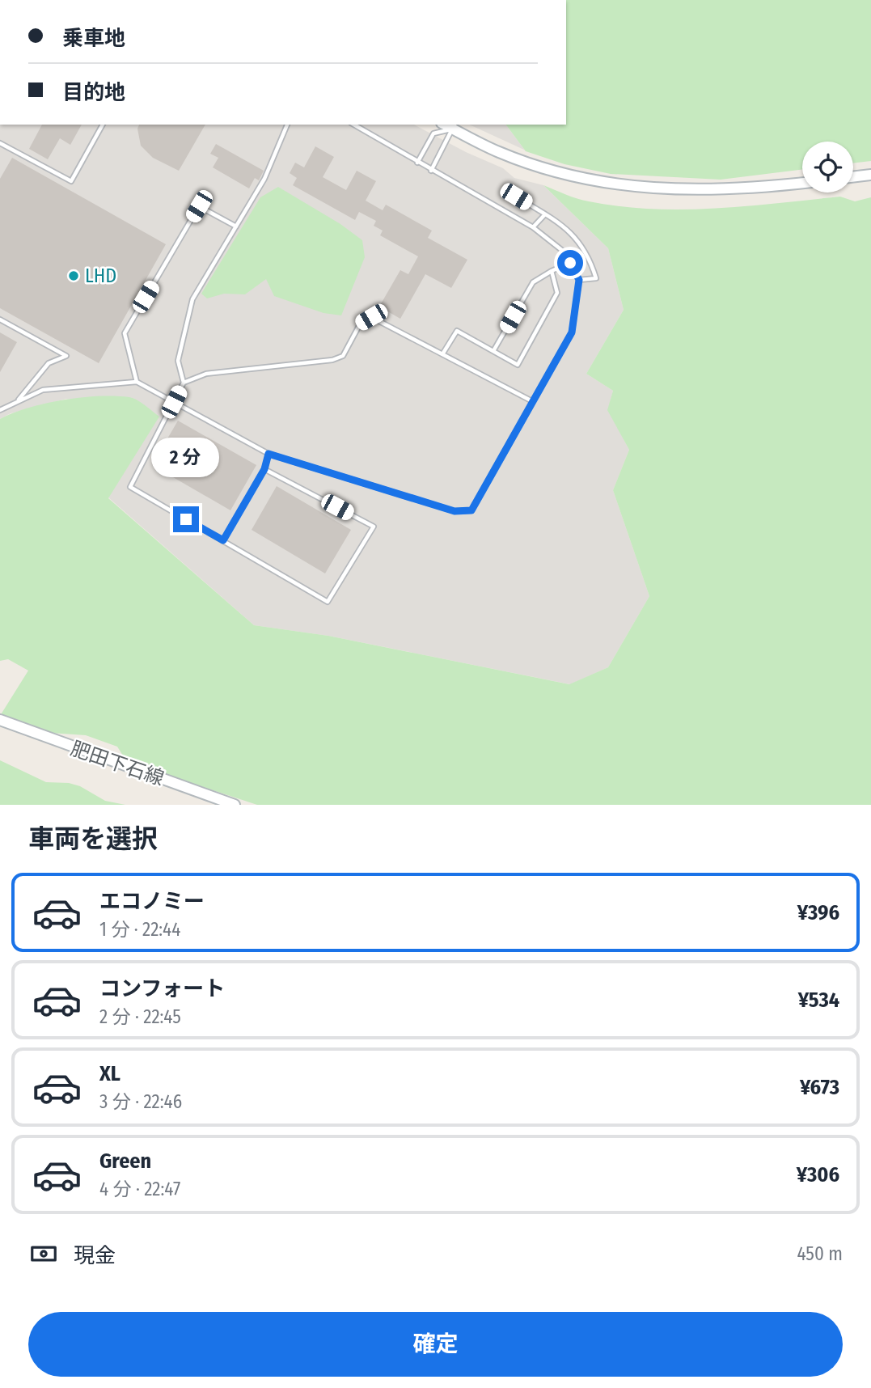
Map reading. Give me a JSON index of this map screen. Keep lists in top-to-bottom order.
{
  "streets": {
    "street": ["肥田下石線"]
  },
  "places": ["LHD"],
  "page": {
    "banner": ["乗車地", "目的地"],
    "bubble": "2 分",
    "heading": "車両を選択",
    "list": [
      {
        "name": "エコノミー",
        "note": "1 分 · 22:44",
        "value": "¥396"
      },
      {
        "name": "コンフォート",
        "note": "2 分 · 22:45",
        "value": "¥534"
      },
      {
        "name": "XL",
        "note": "3 分 · 22:46",
        "value": "¥673"
      },
      {
        "name": "Green",
        "note": "4 分 · 22:47",
        "value": "¥306"
      }
    ],
    "pay": ["現金", "450 m"],
    "buttons": "確定"
  }
}
